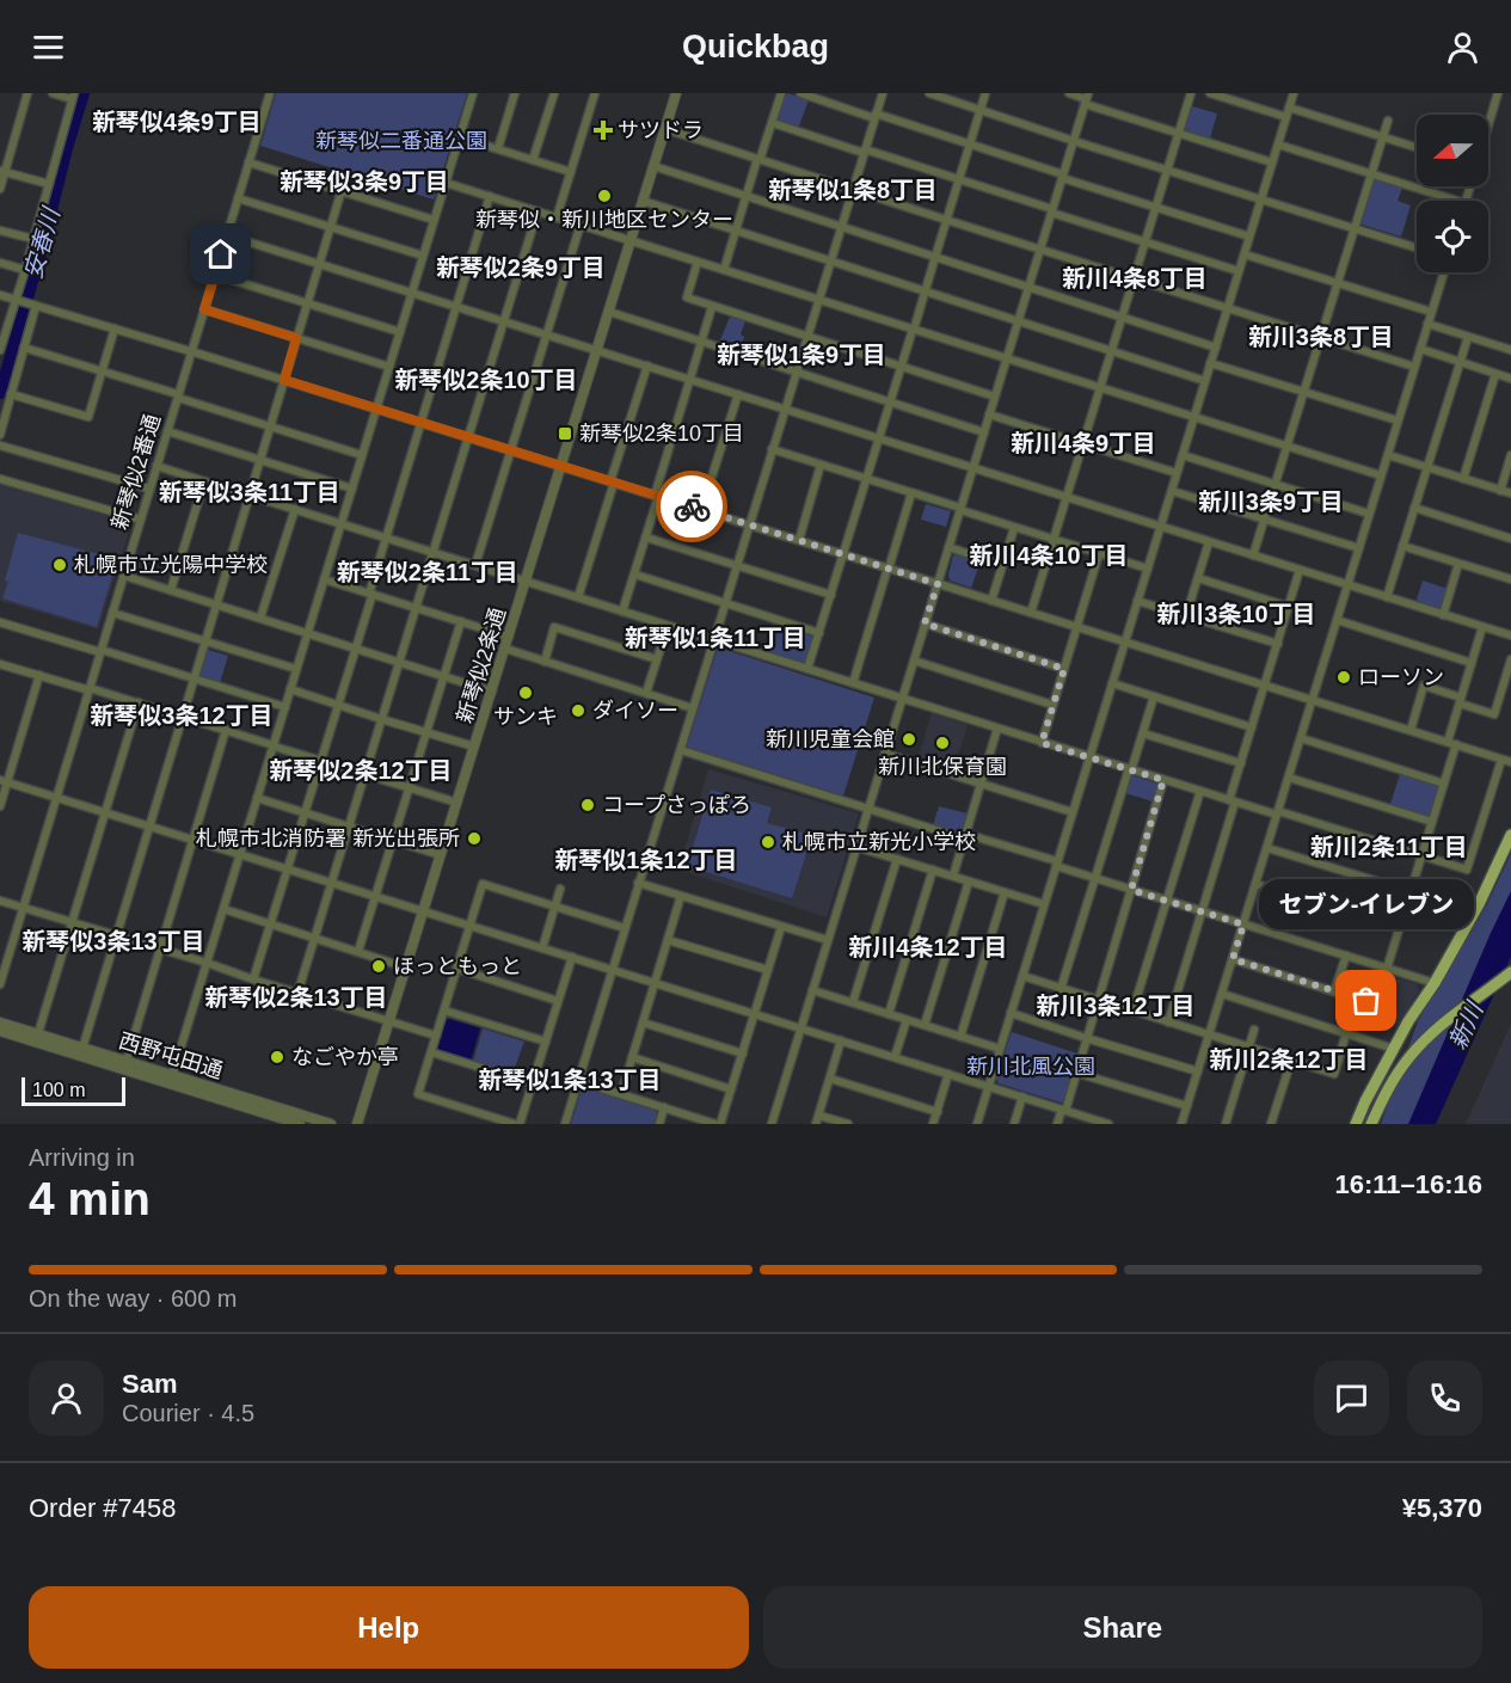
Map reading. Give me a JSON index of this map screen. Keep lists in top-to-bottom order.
{
  "streets": {
    "street": ["新琴似2番通", "新琴似2条通", "西野屯田通"]
  },
  "districts": [
    "新琴似4条9丁目",
    "新琴似3条9丁目",
    "新琴似1条8丁目",
    "新琴似2条9丁目",
    "新川4条8丁目",
    "新川3条8丁目",
    "新琴似1条9丁目",
    "新琴似2条10丁目",
    "新川4条9丁目",
    "新琴似3条11丁目",
    "新川3条9丁目",
    "新川4条10丁目",
    "新琴似2条11丁目",
    "新川3条10丁目",
    "新琴似1条11丁目",
    "新琴似3条12丁目",
    "新琴似2条12丁目",
    "新川2条11丁目",
    "新琴似1条12丁目",
    "新琴似3条13丁目",
    "新川4条12丁目",
    "新琴似2条13丁目",
    "新川3条12丁目",
    "新川2条12丁目",
    "新琴似1条13丁目"
  ],
  "water": ["安春川", "新川"],
  "parks": ["新琴似二番通公園", "新川北風公園"],
  "places": {
    "health": ["サツドラ"],
    "other": [
      "新琴似・新川地区センター",
      "札幌市立光陽中学校",
      "ローソン",
      "サンキ",
      "ダイソー",
      "新川児童会館",
      "新川北保育園",
      "コープさっぽろ",
      "札幌市北消防署 新光出張所",
      "札幌市立新光小学校",
      "ほっともっと",
      "セブン-イレブン",
      "なごやか亭"
    ],
    "transit": ["新琴似2条10丁目"]
  },
  "scale_bar": "100 m",
  "north": "left",
  "page": {
    "header": "Quickbag",
    "bubble": "セブン-イレブン",
    "scale": "100 m",
    "heading": ["4 min", "Arriving in", "16:11–16:16"],
    "panel": [
      "Sam",
      "Courier · 4.5",
      "Order #7458",
      "¥5,370"
    ],
    "bar": "On the way · 600 m",
    "buttons": ["Help", "Share"]
  }
}
